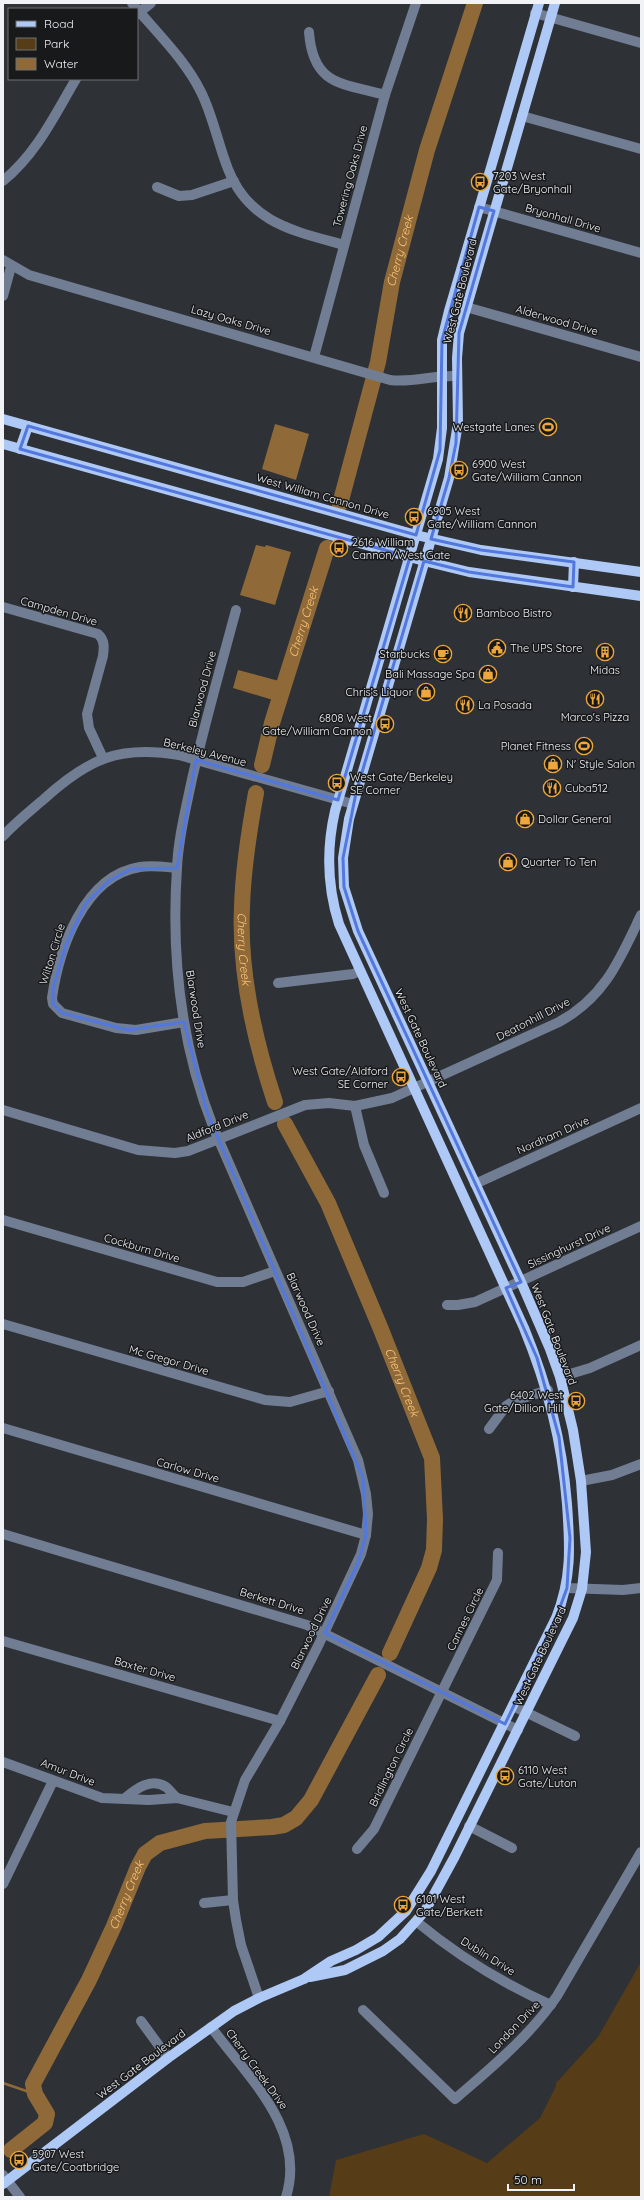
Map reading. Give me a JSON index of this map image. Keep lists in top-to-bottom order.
{
  "streets": {
    "main road": ["West Gate Boulevard", "West William Cannon Drive"],
    "street": [
      "Towering Oaks Drive",
      "Bryonhall Drive",
      "Lazy Oaks Drive",
      "Alderwood Drive",
      "Campden Drive",
      "Blarwood Drive",
      "Berkeley Avenue",
      "Wilton Circle",
      "Deatonhill Drive",
      "Aldford Drive",
      "Nordham Drive",
      "Sissinghurst Drive",
      "Cockburn Drive",
      "Mc Gregor Drive",
      "Carlow Drive",
      "Berkett Drive",
      "Cannes Circle",
      "Baxter Drive",
      "Bridlington Circle",
      "Amur Drive",
      "Dublin Drive",
      "London Drive",
      "Cherry Creek Drive"
    ]
  },
  "crossings": [
    ["Towering Oaks Drive", "Lazy Oaks Drive"],
    ["Bryonhall Drive", "West Gate Boulevard"],
    ["West Gate Boulevard", "Lazy Oaks Drive"],
    ["West Gate Boulevard", "Alderwood Drive"],
    ["West Gate Boulevard", "West William Cannon Drive"],
    ["West Gate Boulevard", "Blarwood Drive"],
    ["West Gate Boulevard", "Berkeley Avenue"],
    ["West Gate Boulevard", "Deatonhill Drive"],
    ["West Gate Boulevard", "Aldford Drive"],
    ["West Gate Boulevard", "Nordham Drive"],
    ["West Gate Boulevard", "Sissinghurst Drive"],
    ["West Gate Boulevard", "Berkett Drive"],
    ["West Gate Boulevard", "Dublin Drive"],
    ["West Gate Boulevard", "Cherry Creek Drive"],
    ["Campden Drive", "Berkeley Avenue"],
    ["Blarwood Drive", "Berkeley Avenue"],
    ["Blarwood Drive", "Wilton Circle"],
    ["Blarwood Drive", "Aldford Drive"],
    ["Blarwood Drive", "Cockburn Drive"],
    ["Blarwood Drive", "Mc Gregor Drive"],
    ["Blarwood Drive", "Carlow Drive"],
    ["Blarwood Drive", "Berkett Drive"],
    ["Blarwood Drive", "Baxter Drive"],
    ["Blarwood Drive", "Amur Drive"],
    ["Deatonhill Drive", "Aldford Drive"],
    ["Berkett Drive", "Cannes Circle"],
    ["Berkett Drive", "Bridlington Circle"],
    ["Cannes Circle", "Bridlington Circle"],
    ["Dublin Drive", "London Drive"]
  ],
  "water": ["Cherry Creek"],
  "places": {
    "bus stop": [
      "7203 West Gate/Bryonhall",
      "6900 West Gate/William Cannon",
      "6905 West Gate/William Cannon",
      "2616 William Cannon/West Gate",
      "6808 West Gate/William Cannon",
      "West Gate/Berkeley SE Corner",
      "West Gate/Aldford SE Corner",
      "6402 West Gate/Dillion Hill",
      "6110 West Gate/Luton",
      "6101 West Gate/Berkett",
      "5907 West Gate/Coatbridge"
    ],
    "sports": ["Westgate Lanes", "Planet Fitness"],
    "restaurant": [
      "Bamboo Bistro",
      "Marco's Pizza",
      "La Posada",
      "Cuba512"
    ],
    "public building": ["The UPS Store"],
    "building": ["Midas"],
    "cafe": ["Starbucks"],
    "shop": [
      "Bali Massage Spa",
      "Chris’s Liquor",
      "N' Style Salon",
      "Dollar General",
      "Quarter To Ten"
    ]
  },
  "legend": ["Road", "Park", "Water"],
  "scale_bar": "50 m"
}
